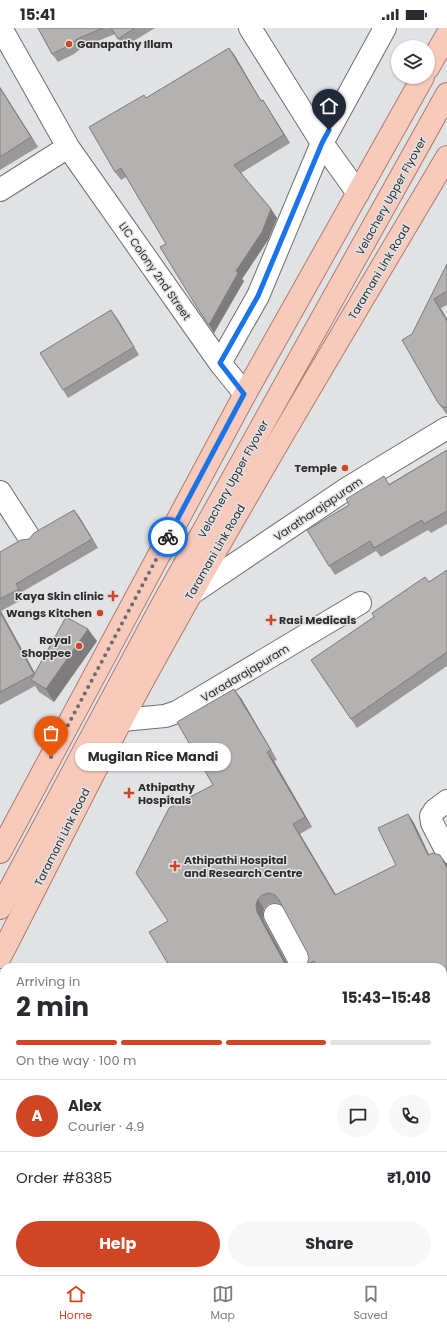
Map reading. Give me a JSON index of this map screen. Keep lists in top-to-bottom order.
{
  "streets": {
    "main road": ["Velachery Upper Flyover", "Taramani Link Road"],
    "street": ["LIC Colony 2nd Street", "Varatharajapuram", "Varadarajapuram"]
  },
  "crossings": [
    ["Taramani Link Road", "Varatharajapuram"],
    ["Taramani Link Road", "Varadarajapuram"]
  ],
  "places": {
    "other": [
      "Ganapathy Illam",
      "Temple",
      "Wangs Kitchen",
      "Royal Shoppee",
      "Mugilan Rice Mandi"
    ],
    "health": [
      "Kaya Skin clinic",
      "Rasi Medicals",
      "Athipathy Hospitals",
      "Athipathi Hospital and Research Centre"
    ]
  },
  "page": {
    "status": "15:41",
    "bubble": "Mugilan Rice Mandi",
    "heading": ["2 min", "Arriving in", "15:43–15:48"],
    "panel": [
      "Alex",
      "Courier · 4.9",
      "Order #8385",
      "₹1,010"
    ],
    "bar": "On the way · 100 m",
    "round": "A",
    "buttons": ["Help", "Share"],
    "tabs": ["Home", "Map", "Saved"]
  }
}
